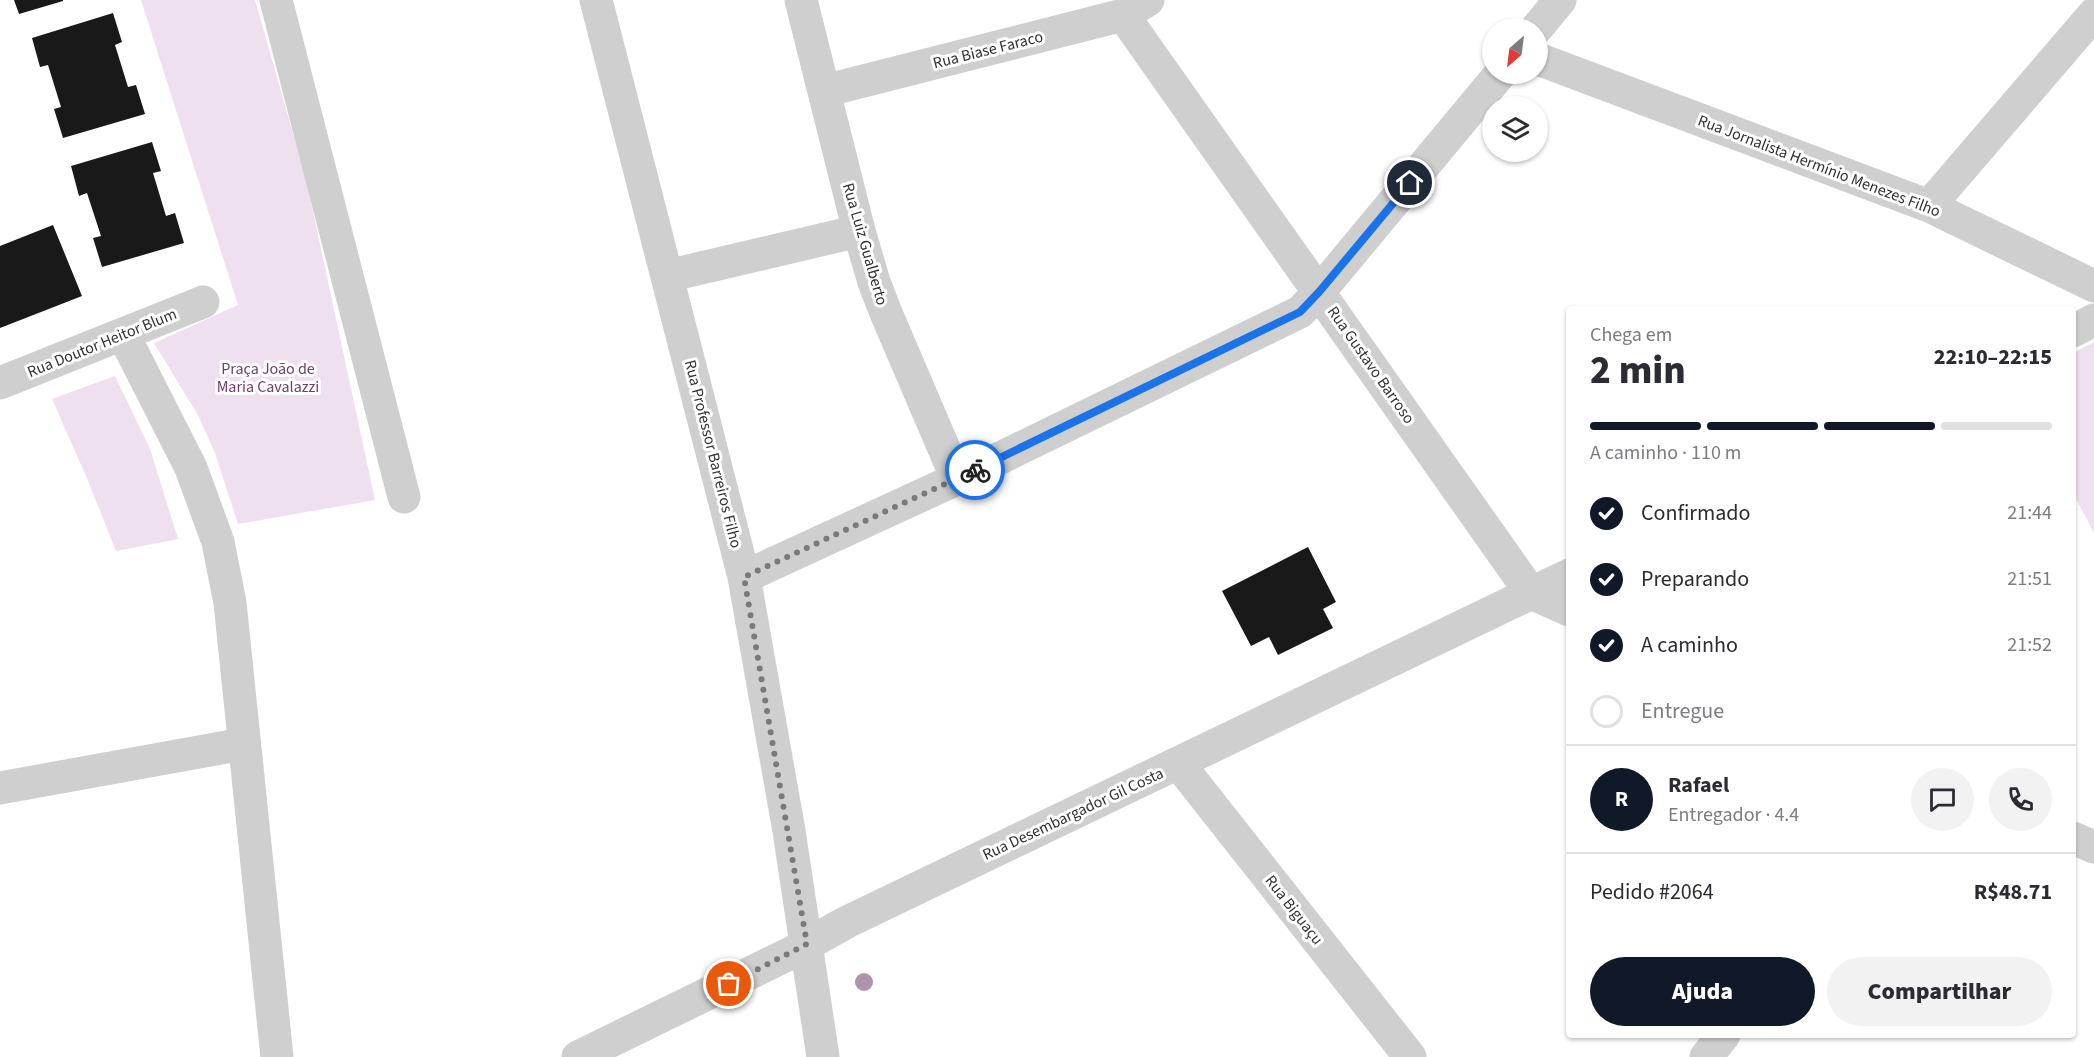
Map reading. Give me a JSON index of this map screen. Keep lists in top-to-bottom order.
{
  "streets": {
    "street": [
      "Rua Biase Faraco",
      "Rua Jornalista Hermínio Menezes Filho",
      "Rua Luiz Gualberto",
      "Rua Doutor Heitor Blum",
      "Rua Gustavo Barroso",
      "Rua Professor Barreiros Filho",
      "Rua Desembargador Gil Costa",
      "Rua Biguaçu"
    ]
  },
  "crossings": [
    ["Rua Biase Faraco", "Rua Luiz Gualberto"],
    ["Rua Biase Faraco", "Rua Gustavo Barroso"],
    ["Rua Gustavo Barroso", "Rua Desembargador Gil Costa"],
    ["Rua Professor Barreiros Filho", "Rua Desembargador Gil Costa"],
    ["Rua Desembargador Gil Costa", "Rua Biguaçu"]
  ],
  "parks": ["Praça João de Maria Cavalazzi"],
  "north": "bottom left",
  "page": {
    "heading": ["2 min", "Chega em", "22:10–22:15"],
    "panel": [
      "Rafael",
      "Entregador · 4.4",
      "Pedido #2064",
      "R$48.71"
    ],
    "bar": "A caminho · 110 m",
    "list": [
      ["Confirmado", "21:44"],
      ["Preparando", "21:51"],
      ["A caminho", "21:52"],
      "Entregue"
    ],
    "round": "R",
    "buttons": ["Ajuda", "Compartilhar"]
  }
}
